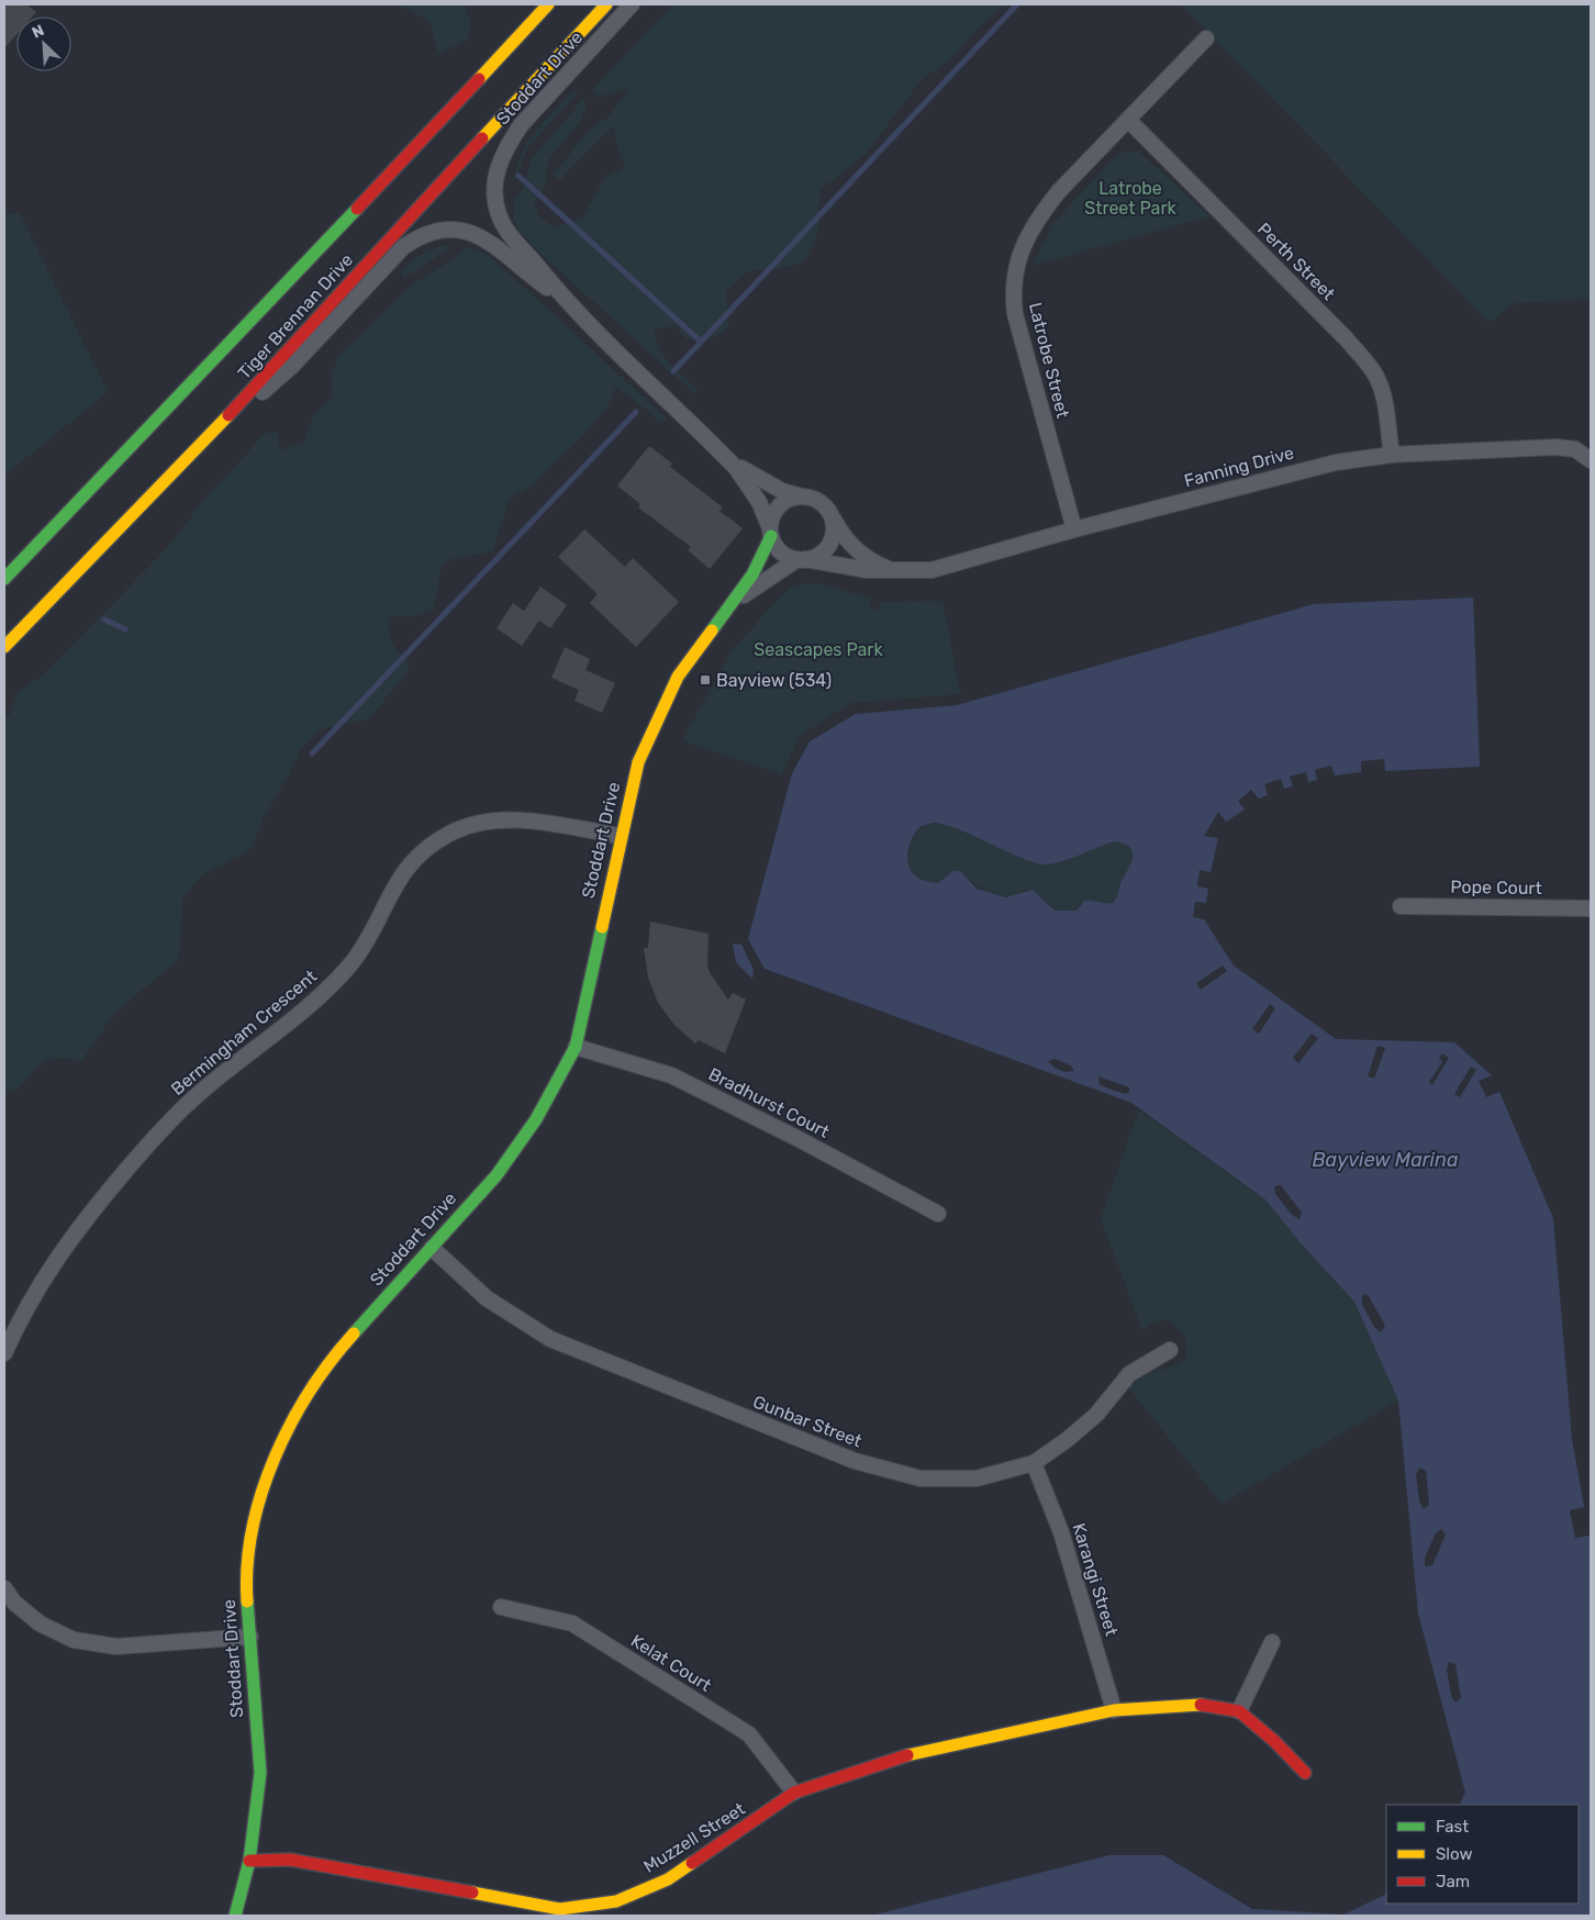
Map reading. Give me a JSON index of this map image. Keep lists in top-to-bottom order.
{
  "streets": {
    "street": [
      "Stoddart Drive",
      "Perth Street",
      "Tiger Brennan Drive",
      "Latrobe Street",
      "Fanning Drive",
      "Pope Court",
      "Bermingham Crescent",
      "Bradhurst Court",
      "Gunbar Street",
      "Karangi Street",
      "Kelat Court",
      "Muzzell Street"
    ]
  },
  "crossings": [
    ["Stoddart Drive", "Tiger Brennan Drive"],
    ["Stoddart Drive", "Fanning Drive"],
    ["Stoddart Drive", "Bermingham Crescent"],
    ["Stoddart Drive", "Bradhurst Court"],
    ["Stoddart Drive", "Gunbar Street"],
    ["Stoddart Drive", "Muzzell Street"],
    ["Perth Street", "Latrobe Street"],
    ["Perth Street", "Fanning Drive"],
    ["Latrobe Street", "Fanning Drive"],
    ["Gunbar Street", "Karangi Street"],
    ["Karangi Street", "Muzzell Street"],
    ["Kelat Court", "Muzzell Street"]
  ],
  "water": ["Bayview Marina"],
  "parks": ["Latrobe Street Park", "Seascapes Park"],
  "places": {
    "transit": ["Bayview (534)"]
  },
  "legend": ["Fast", "Slow", "Jam"],
  "north": "top left"
}
